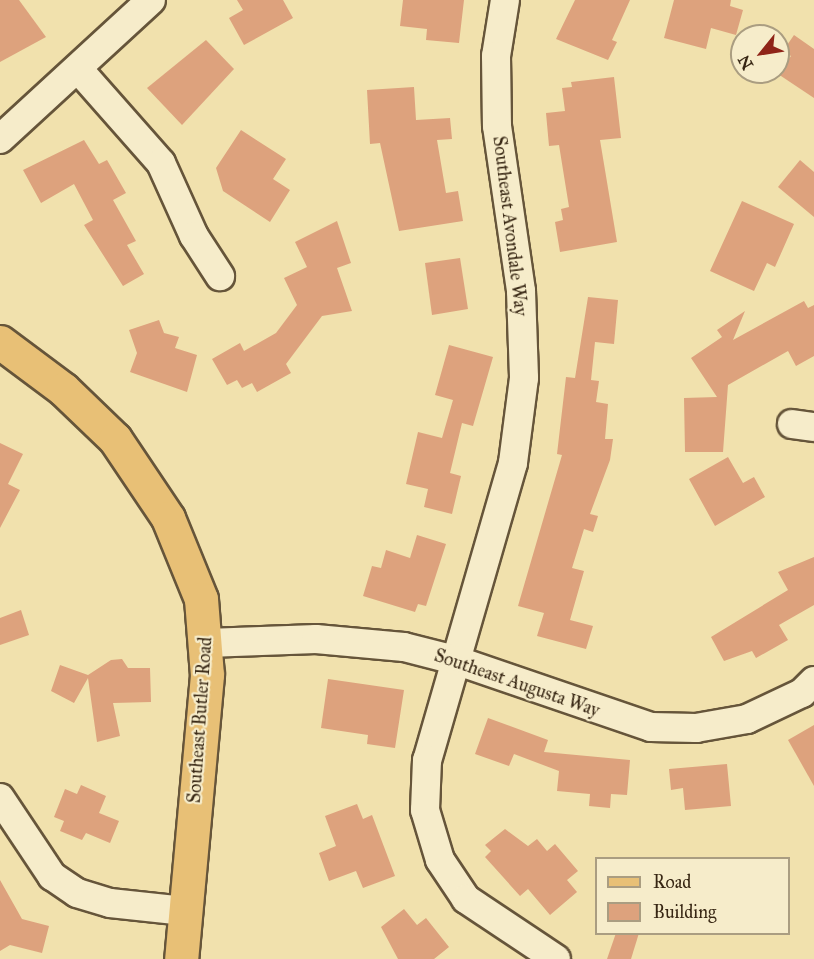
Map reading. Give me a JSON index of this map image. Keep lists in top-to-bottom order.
{
  "streets": {
    "main road": ["Southeast Butler Road"],
    "street": ["Southeast Avondale Way", "Southeast Augusta Way"]
  },
  "crossings": [
    ["Southeast Avondale Way", "Southeast Augusta Way"],
    ["Southeast Augusta Way", "Southeast Butler Road"]
  ],
  "legend": ["Road", "Building"],
  "north": "bottom left"
}
